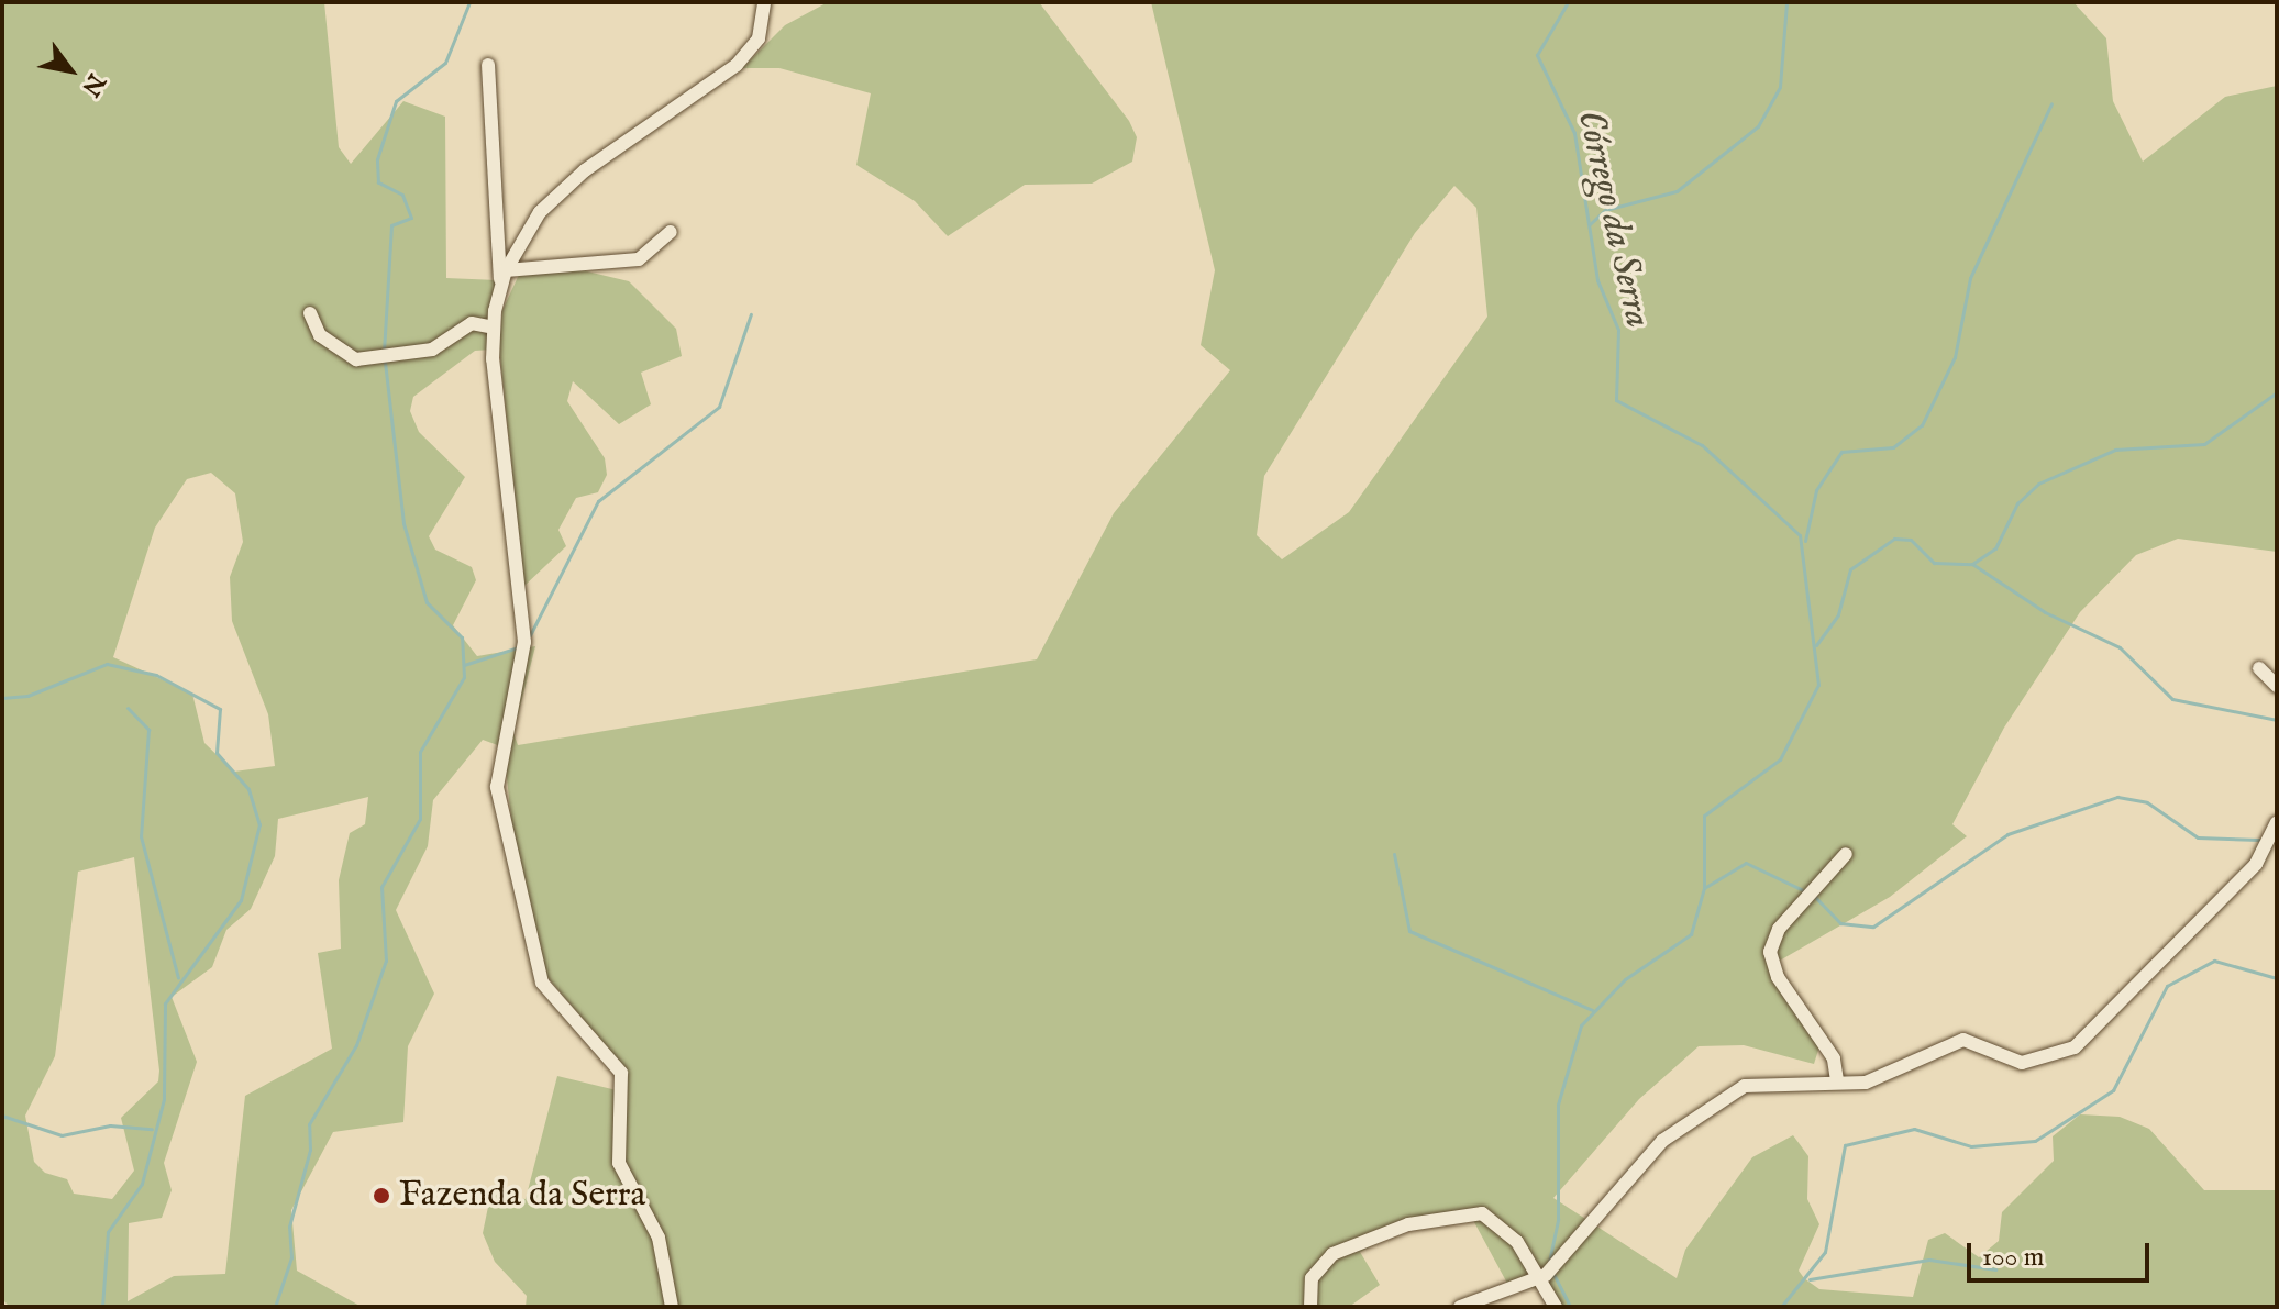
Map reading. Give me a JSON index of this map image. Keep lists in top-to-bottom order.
{
  "water": ["Córrego da Serra"],
  "places": ["Fazenda da Serra"],
  "scale_bar": "100 m",
  "north": "bottom right"
}
